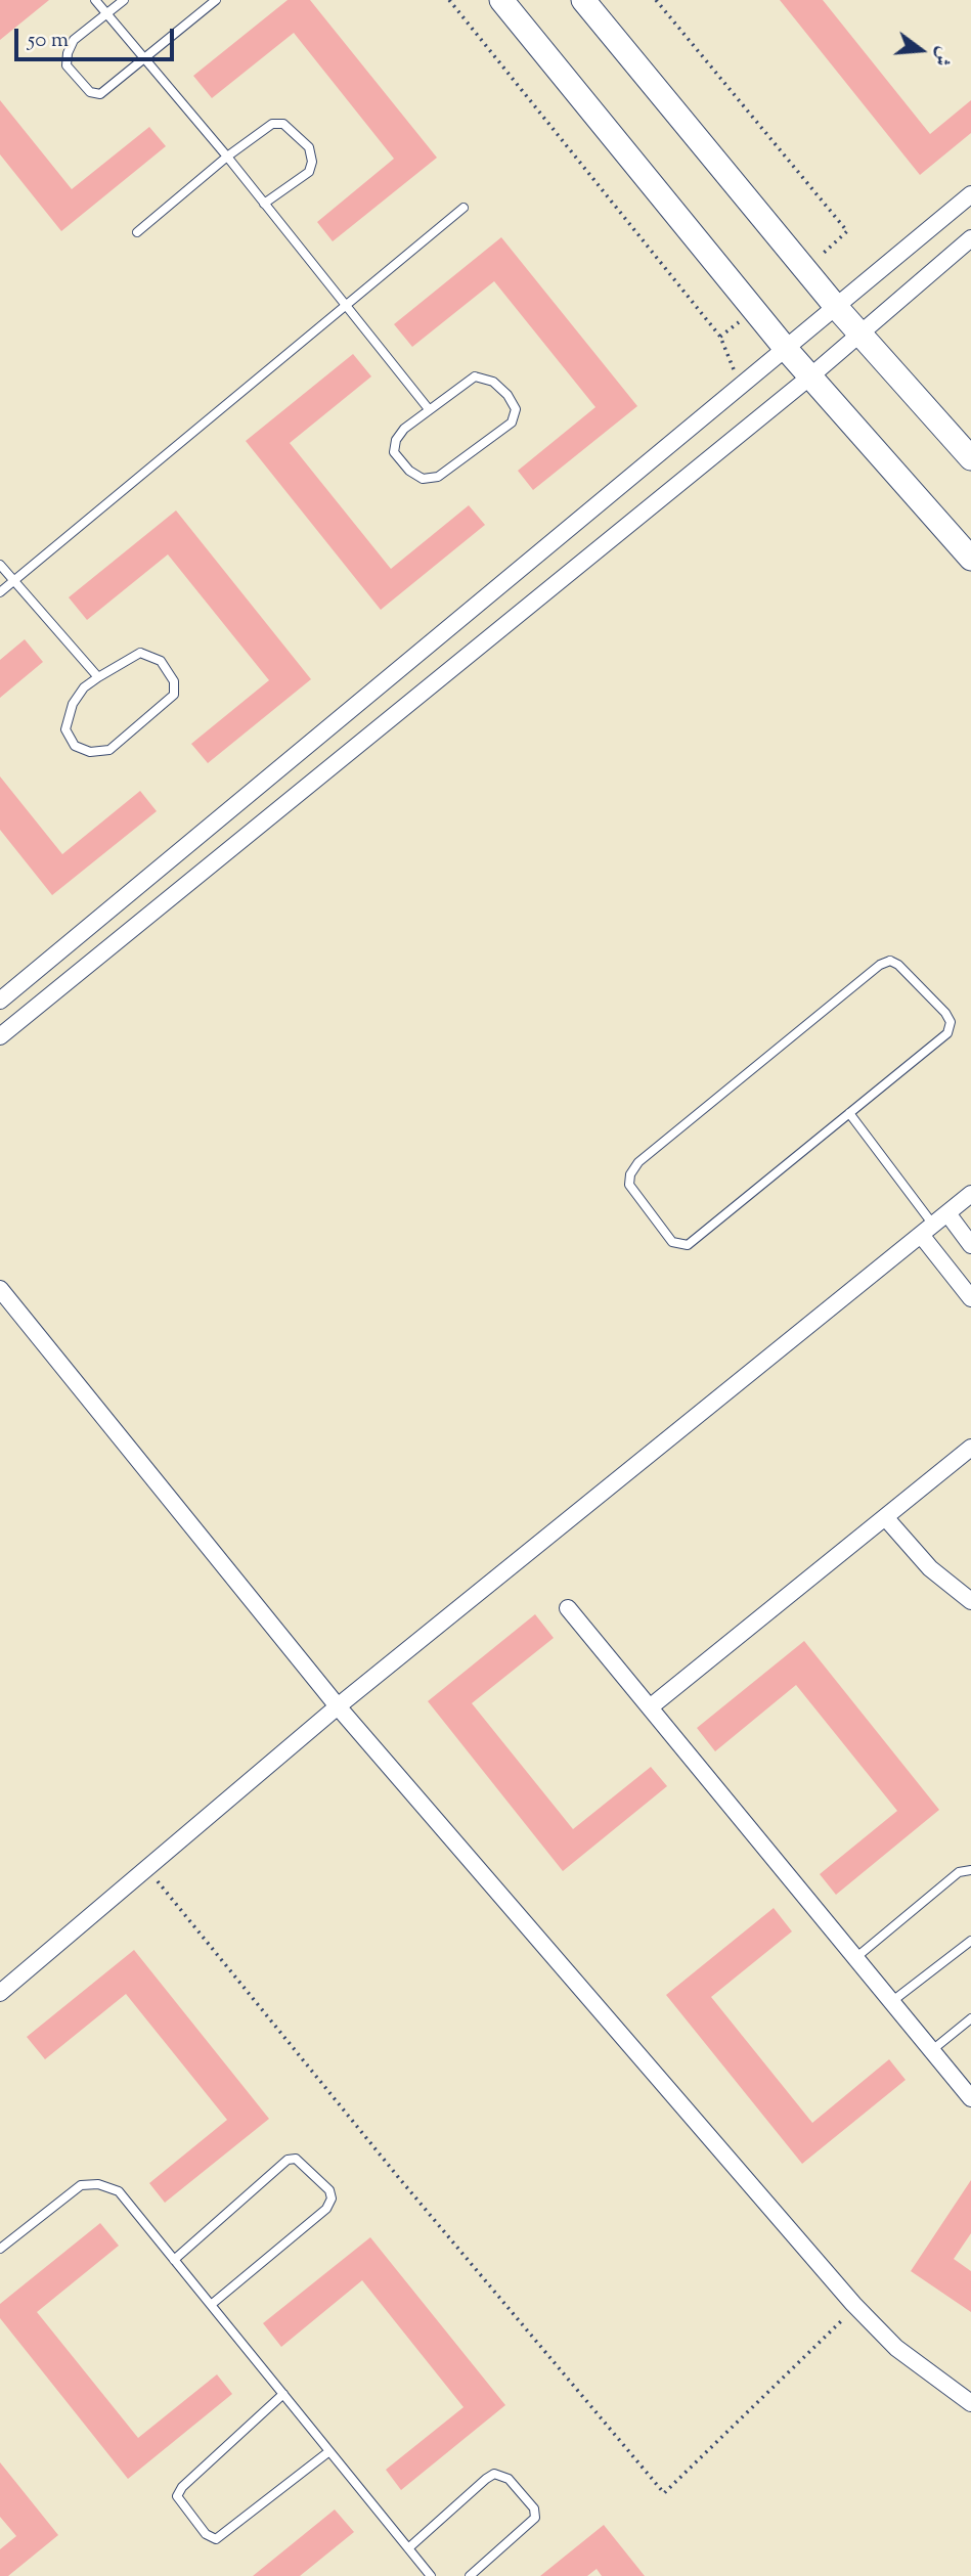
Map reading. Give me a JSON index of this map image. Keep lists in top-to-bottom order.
{
  "scale_bar": "50 m",
  "north": "right"
}
